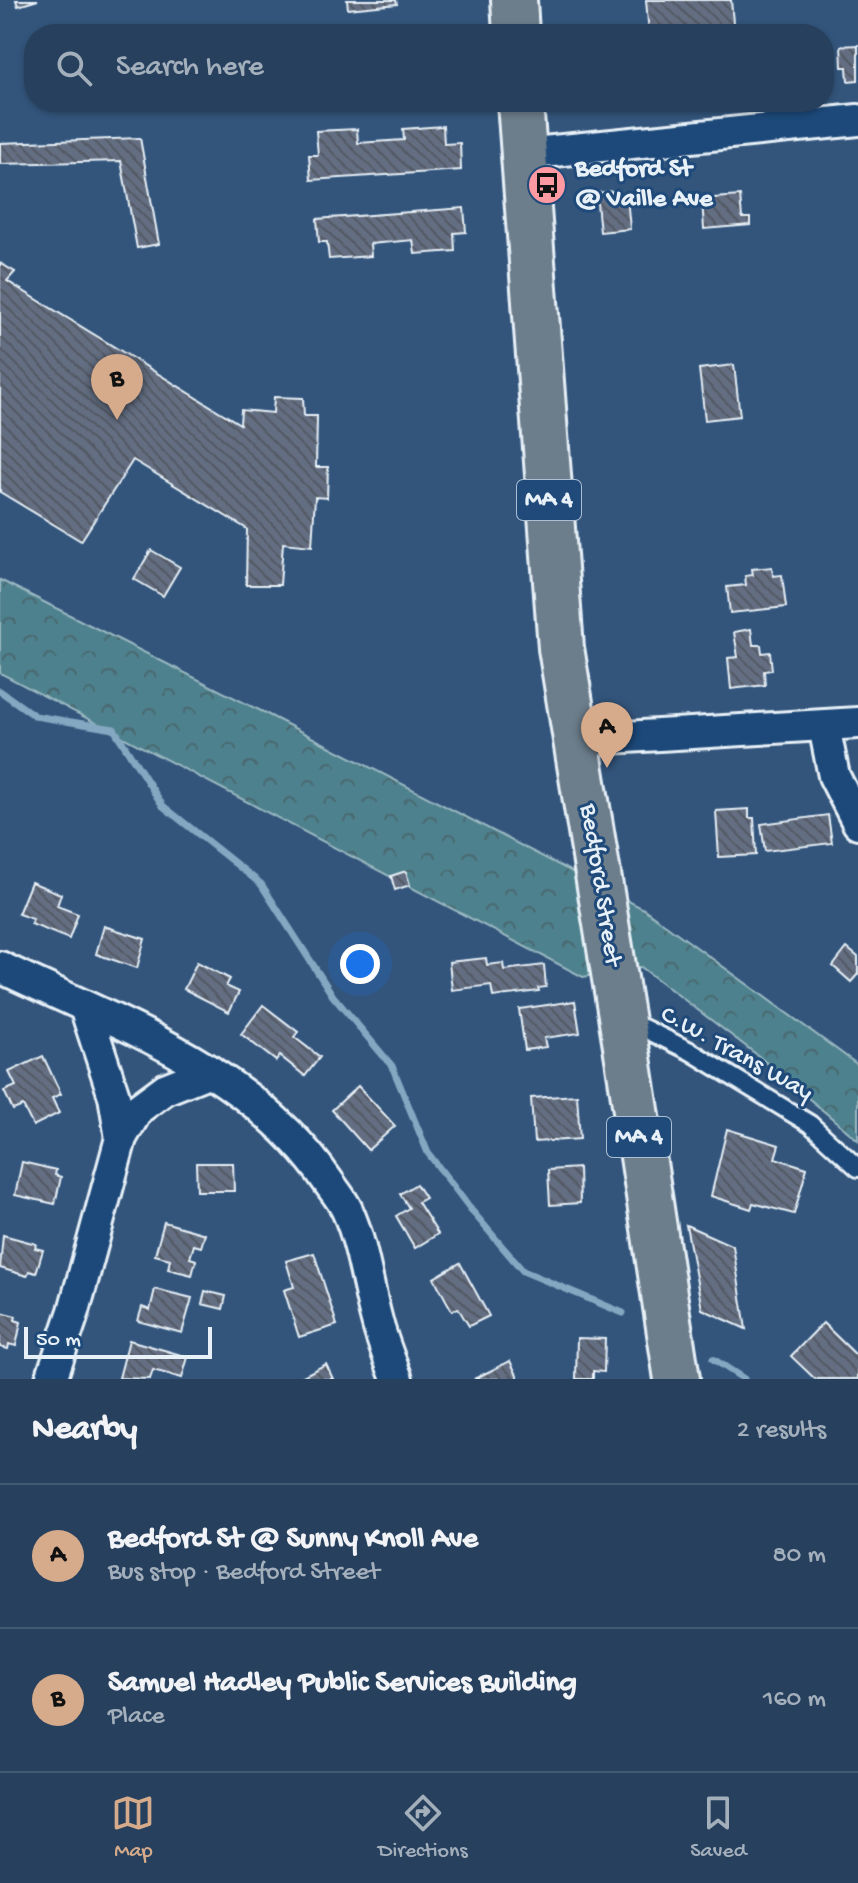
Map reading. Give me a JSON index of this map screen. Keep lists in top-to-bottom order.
{
  "streets": {
    "main road": ["MA 4", "Bedford Street"],
    "lane": ["C.W. Trans Way"]
  },
  "crossings": [
    ["Bedford Street", "C.W. Trans Way"]
  ],
  "places": {
    "bus stop": ["Bedford St @ Vaille Ave"]
  },
  "scale_bar": "50 m",
  "page": {
    "search": "Search here",
    "pins": ["B", "A"],
    "scale": "50 m",
    "heading": ["Nearby", "2 results"],
    "list": [
      {
        "mark": "A",
        "name": "Bedford St @ Sunny Knoll Ave",
        "note": "Bus stop · Bedford Street",
        "value": "80 m"
      },
      {
        "mark": "B",
        "name": "Samuel Hadley Public Services Building",
        "note": "Place",
        "value": "160 m"
      }
    ],
    "nav": ["Map", "Directions", "Saved"]
  }
}
